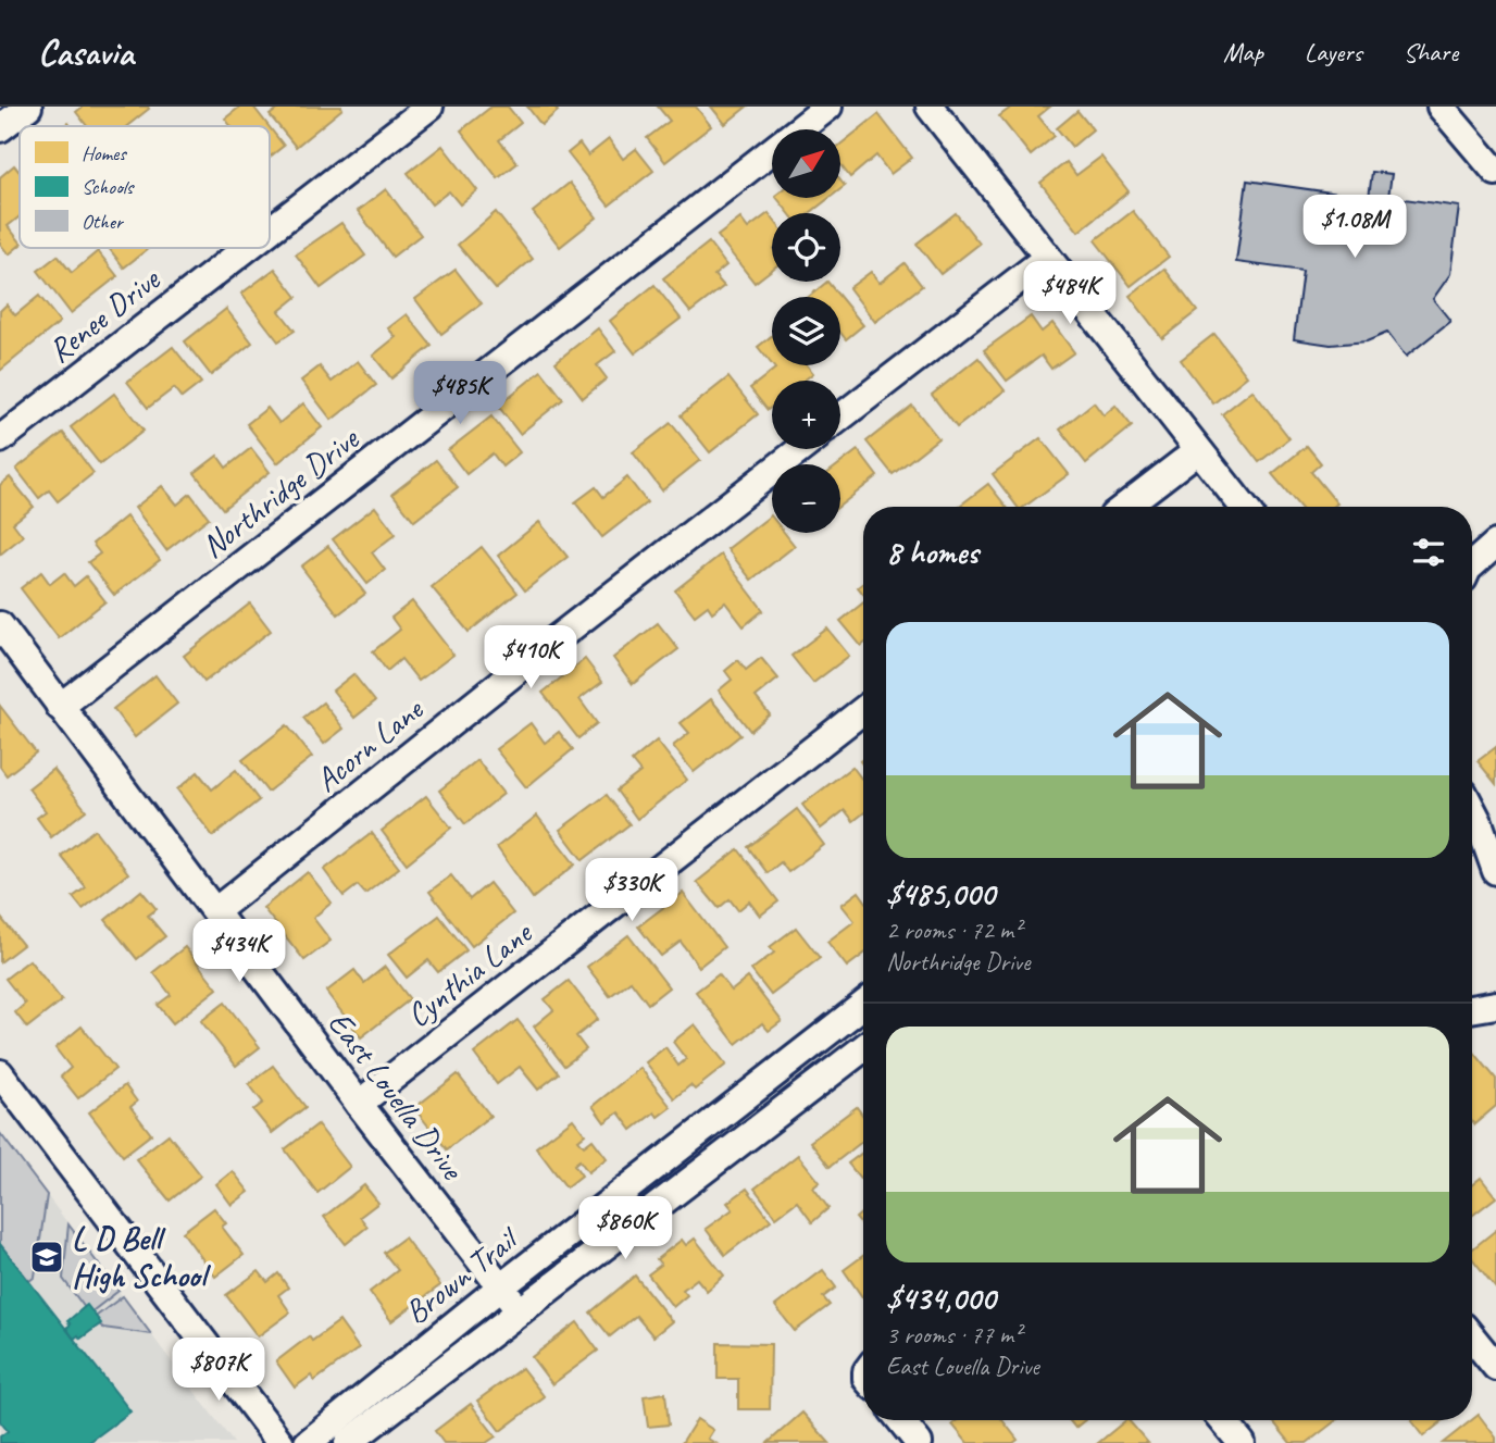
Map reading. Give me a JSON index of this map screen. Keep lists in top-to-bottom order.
{
  "streets": {
    "street": [
      "Renee Drive",
      "Northridge Drive",
      "Acorn Lane",
      "Cynthia Lane",
      "East Louella Drive",
      "Brown Trail"
    ]
  },
  "crossings": [
    ["Northridge Drive", "East Louella Drive"],
    ["Acorn Lane", "East Louella Drive"],
    ["Cynthia Lane", "East Louella Drive"],
    ["East Louella Drive", "Brown Trail"]
  ],
  "places": {
    "school or university": ["L D Bell High School"]
  },
  "legend": ["Homes", "Schools", "Other"],
  "north": "top right",
  "page": {
    "header": "Casavia",
    "nav": ["Map", "Layers", "Share"],
    "map_buttons": ["+", "−"],
    "price": [
      "$1.08M",
      "$484K",
      "$485K",
      "$410K",
      "$330K",
      "$434K",
      "$860K",
      "$807K"
    ],
    "heading": "8 homes",
    "list": [
      {
        "name": "$485,000",
        "note": "2 rooms · 72 m² · Northridge Drive"
      },
      {
        "name": "$434,000",
        "note": "3 rooms · 77 m² · East Louella Drive"
      }
    ]
  }
}
